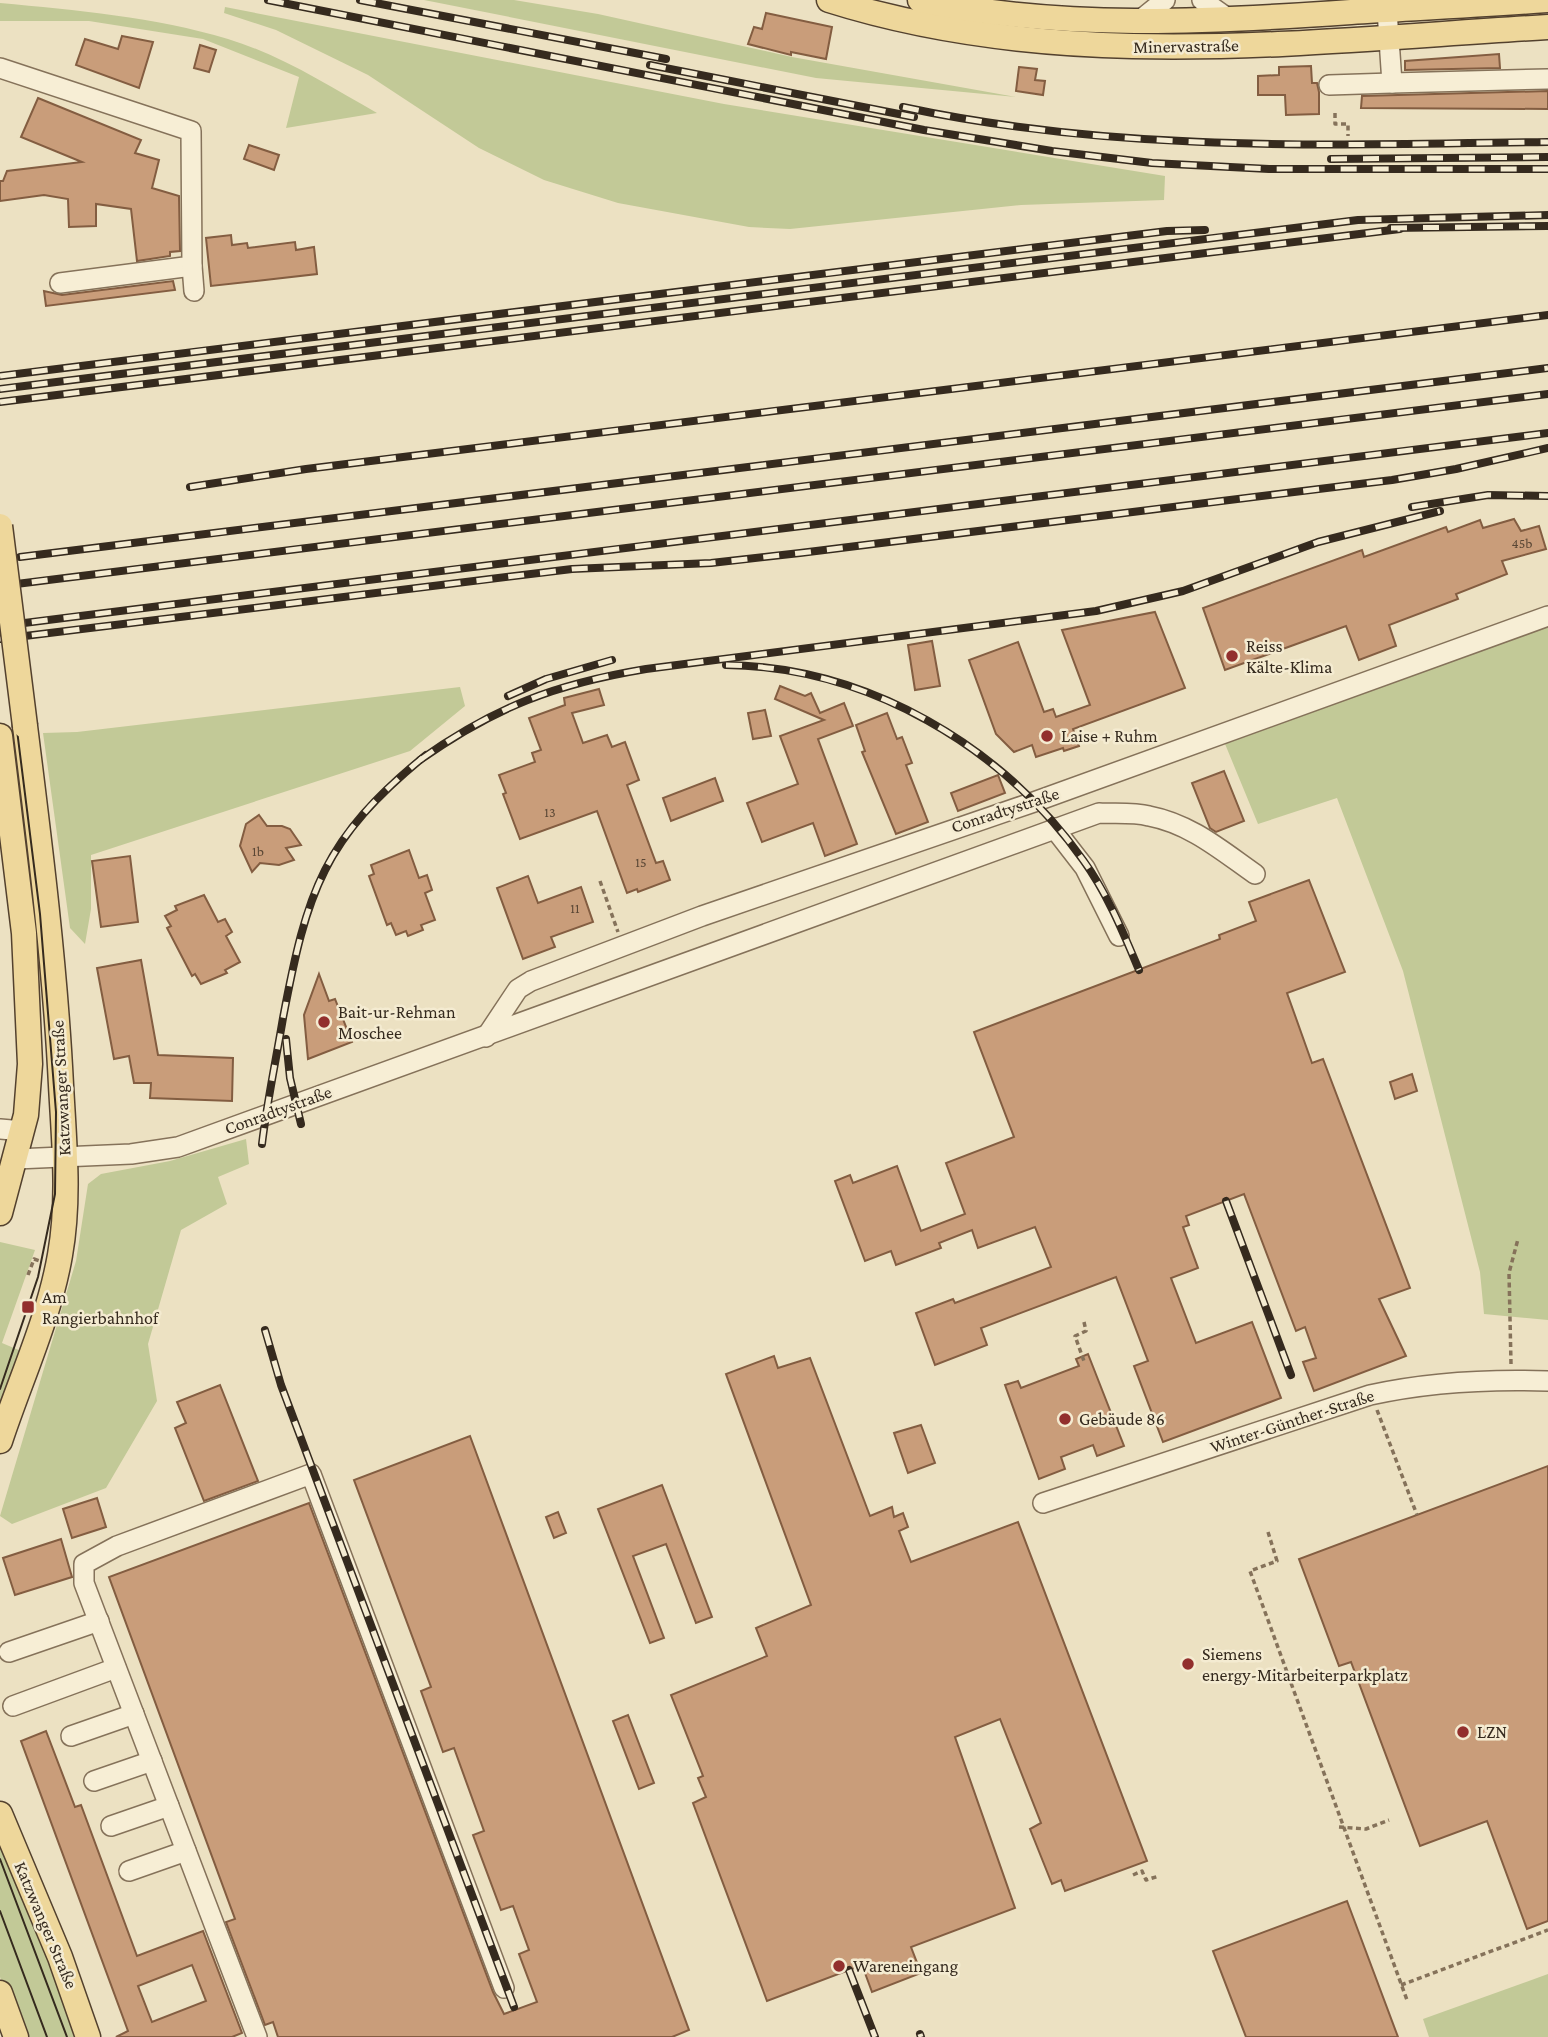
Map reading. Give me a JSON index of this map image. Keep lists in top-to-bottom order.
{
  "streets": {
    "main road": ["Minervastraße", "Katzwanger Straße"],
    "street": ["Conradtystraße", "Winter-Günther-Straße"]
  },
  "crossings": [
    ["Conradtystraße", "Katzwanger Straße"]
  ],
  "places": {
    "other": [
      "Reiss Kälte-Klima",
      "Laise + Ruhm",
      "Bait-ur-Rehman Moschee",
      "Gebäude 86",
      "Siemens energy-Mitarbeiterparkplatz",
      "LZN",
      "Wareneingang"
    ],
    "transit": ["Am Rangierbahnhof"]
  },
  "house_numbers": [
    "45b",
    "13",
    "1b",
    "15",
    "11"
  ]
}
